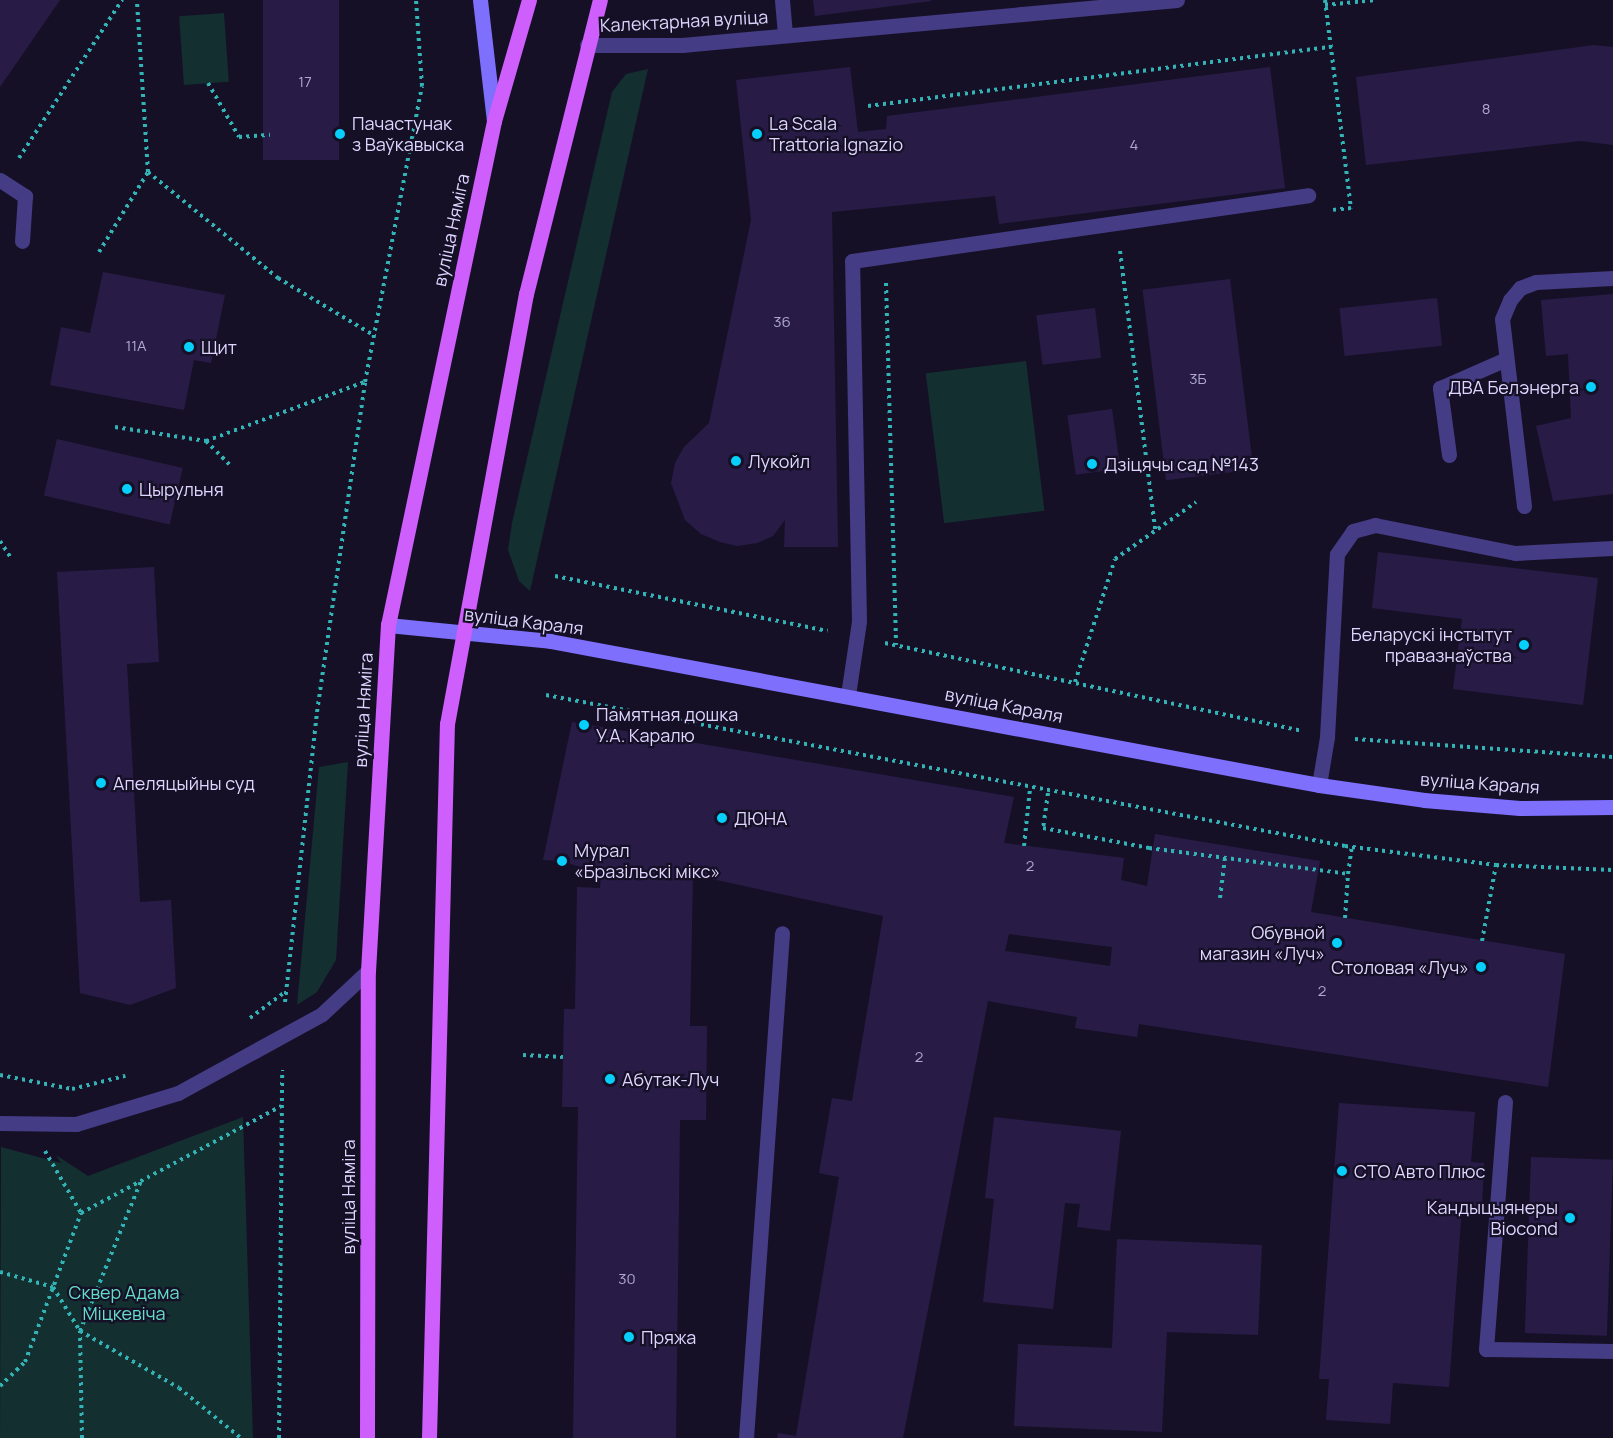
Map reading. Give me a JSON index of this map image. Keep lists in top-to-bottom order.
{
  "streets": {
    "main road": ["вуліца Няміга", "вуліца Караля"],
    "street": ["Калектарная вуліца"]
  },
  "crossings": [
    ["вуліца Няміга", "вуліца Караля"]
  ],
  "parks": ["Сквер Адама Міцкевіча"],
  "places": [
    "Пачастунак з Ваўкавыска",
    "La Scala Trattoria Ignazio",
    "Щит",
    "ДВА Белэнерга",
    "Лукойл",
    "Дзіцячы сад №143",
    "Цырульня",
    "Беларускі інстытут правазнаўства",
    "Памятная дошка У.А. Каралю",
    "Апеляцыйны суд",
    "ДЮНА",
    "Мурал «Бразільскі мікс»",
    "Обувной магазин «Луч»",
    "Столовая «Луч»",
    "Абутак-Луч",
    "СТО Авто Плюс",
    "Кандыцыянеры Biocond",
    "Пряжа"
  ],
  "house_numbers": [
    "17",
    "8",
    "4",
    "36",
    "11А",
    "3Б",
    "2",
    "2",
    "2",
    "30"
  ]
}
